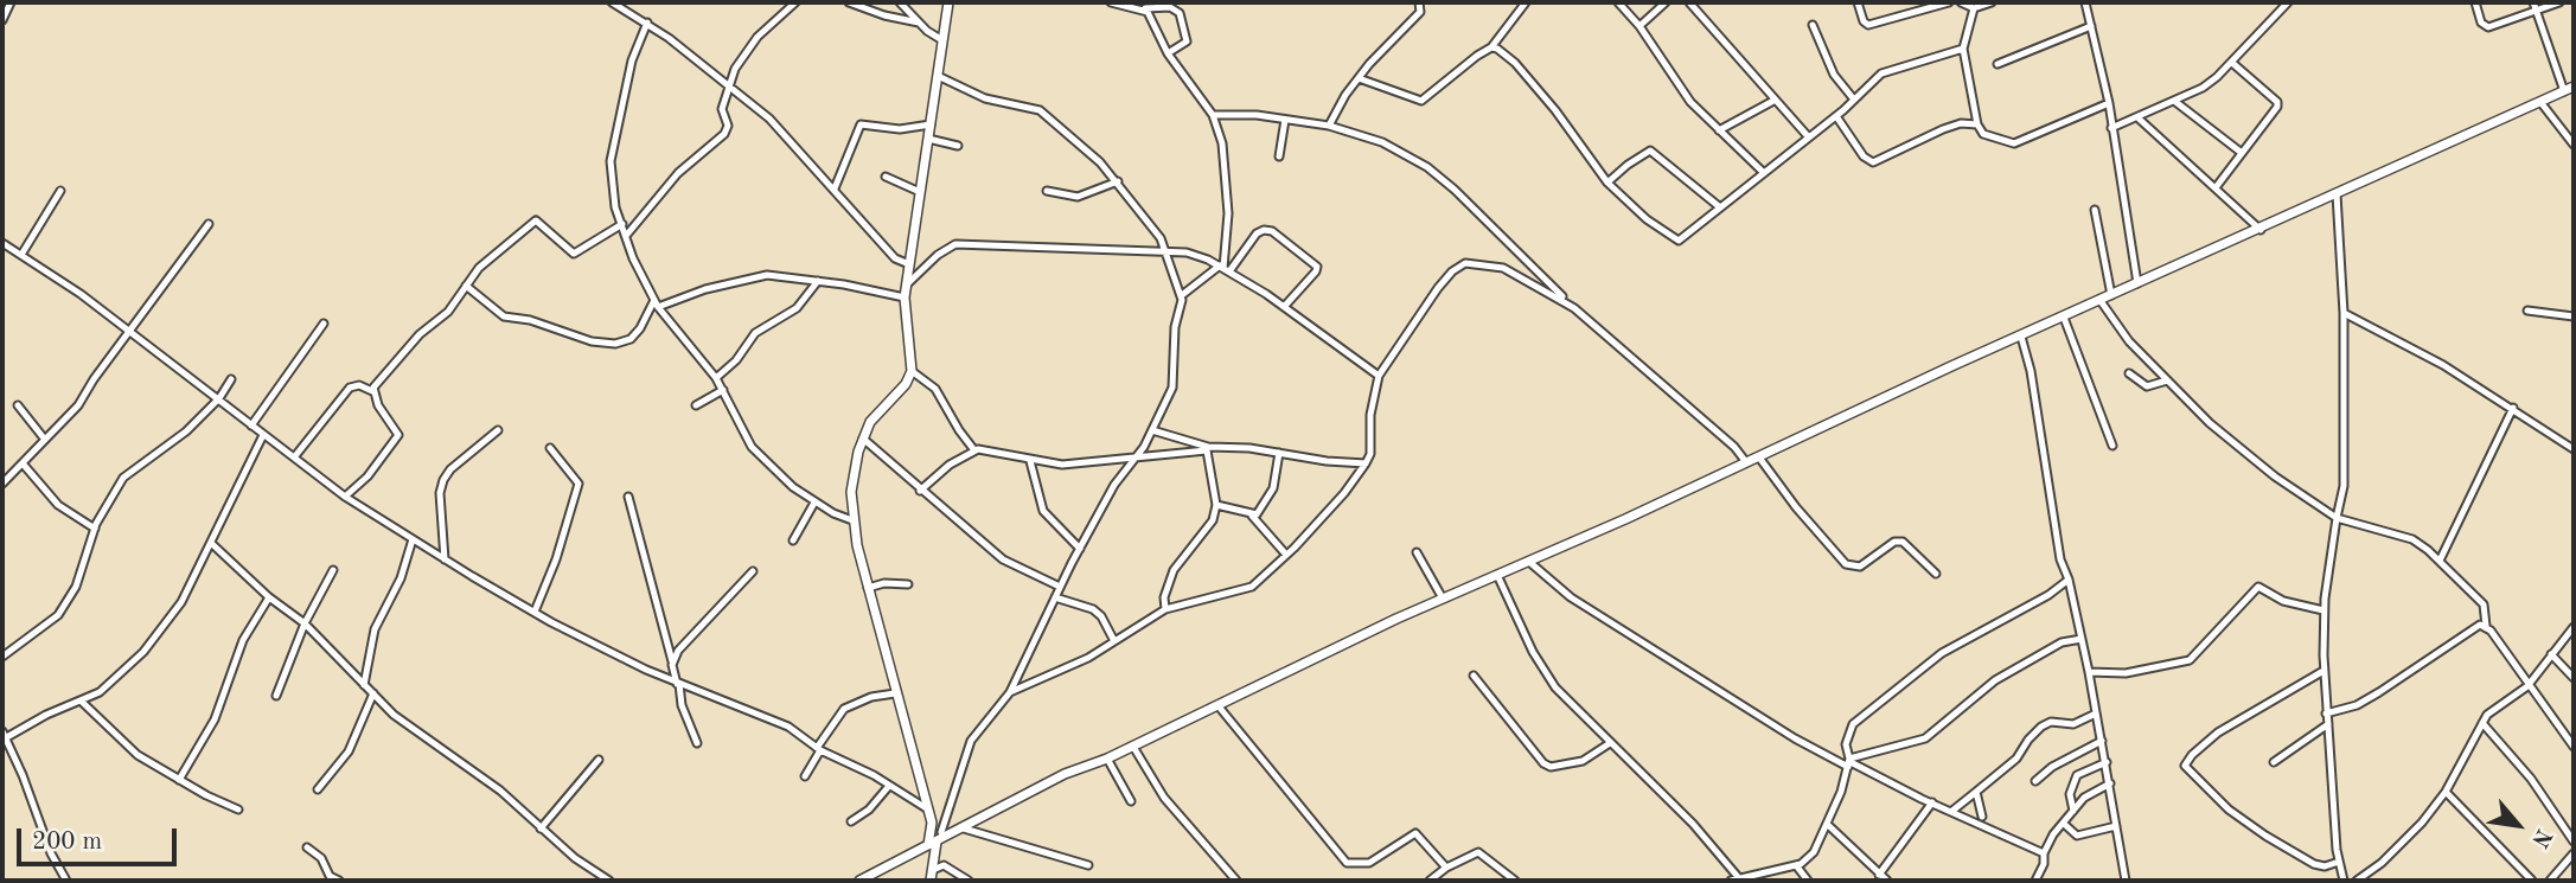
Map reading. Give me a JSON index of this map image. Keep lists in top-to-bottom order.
{
  "scale_bar": "200 m",
  "north": "bottom right"
}
